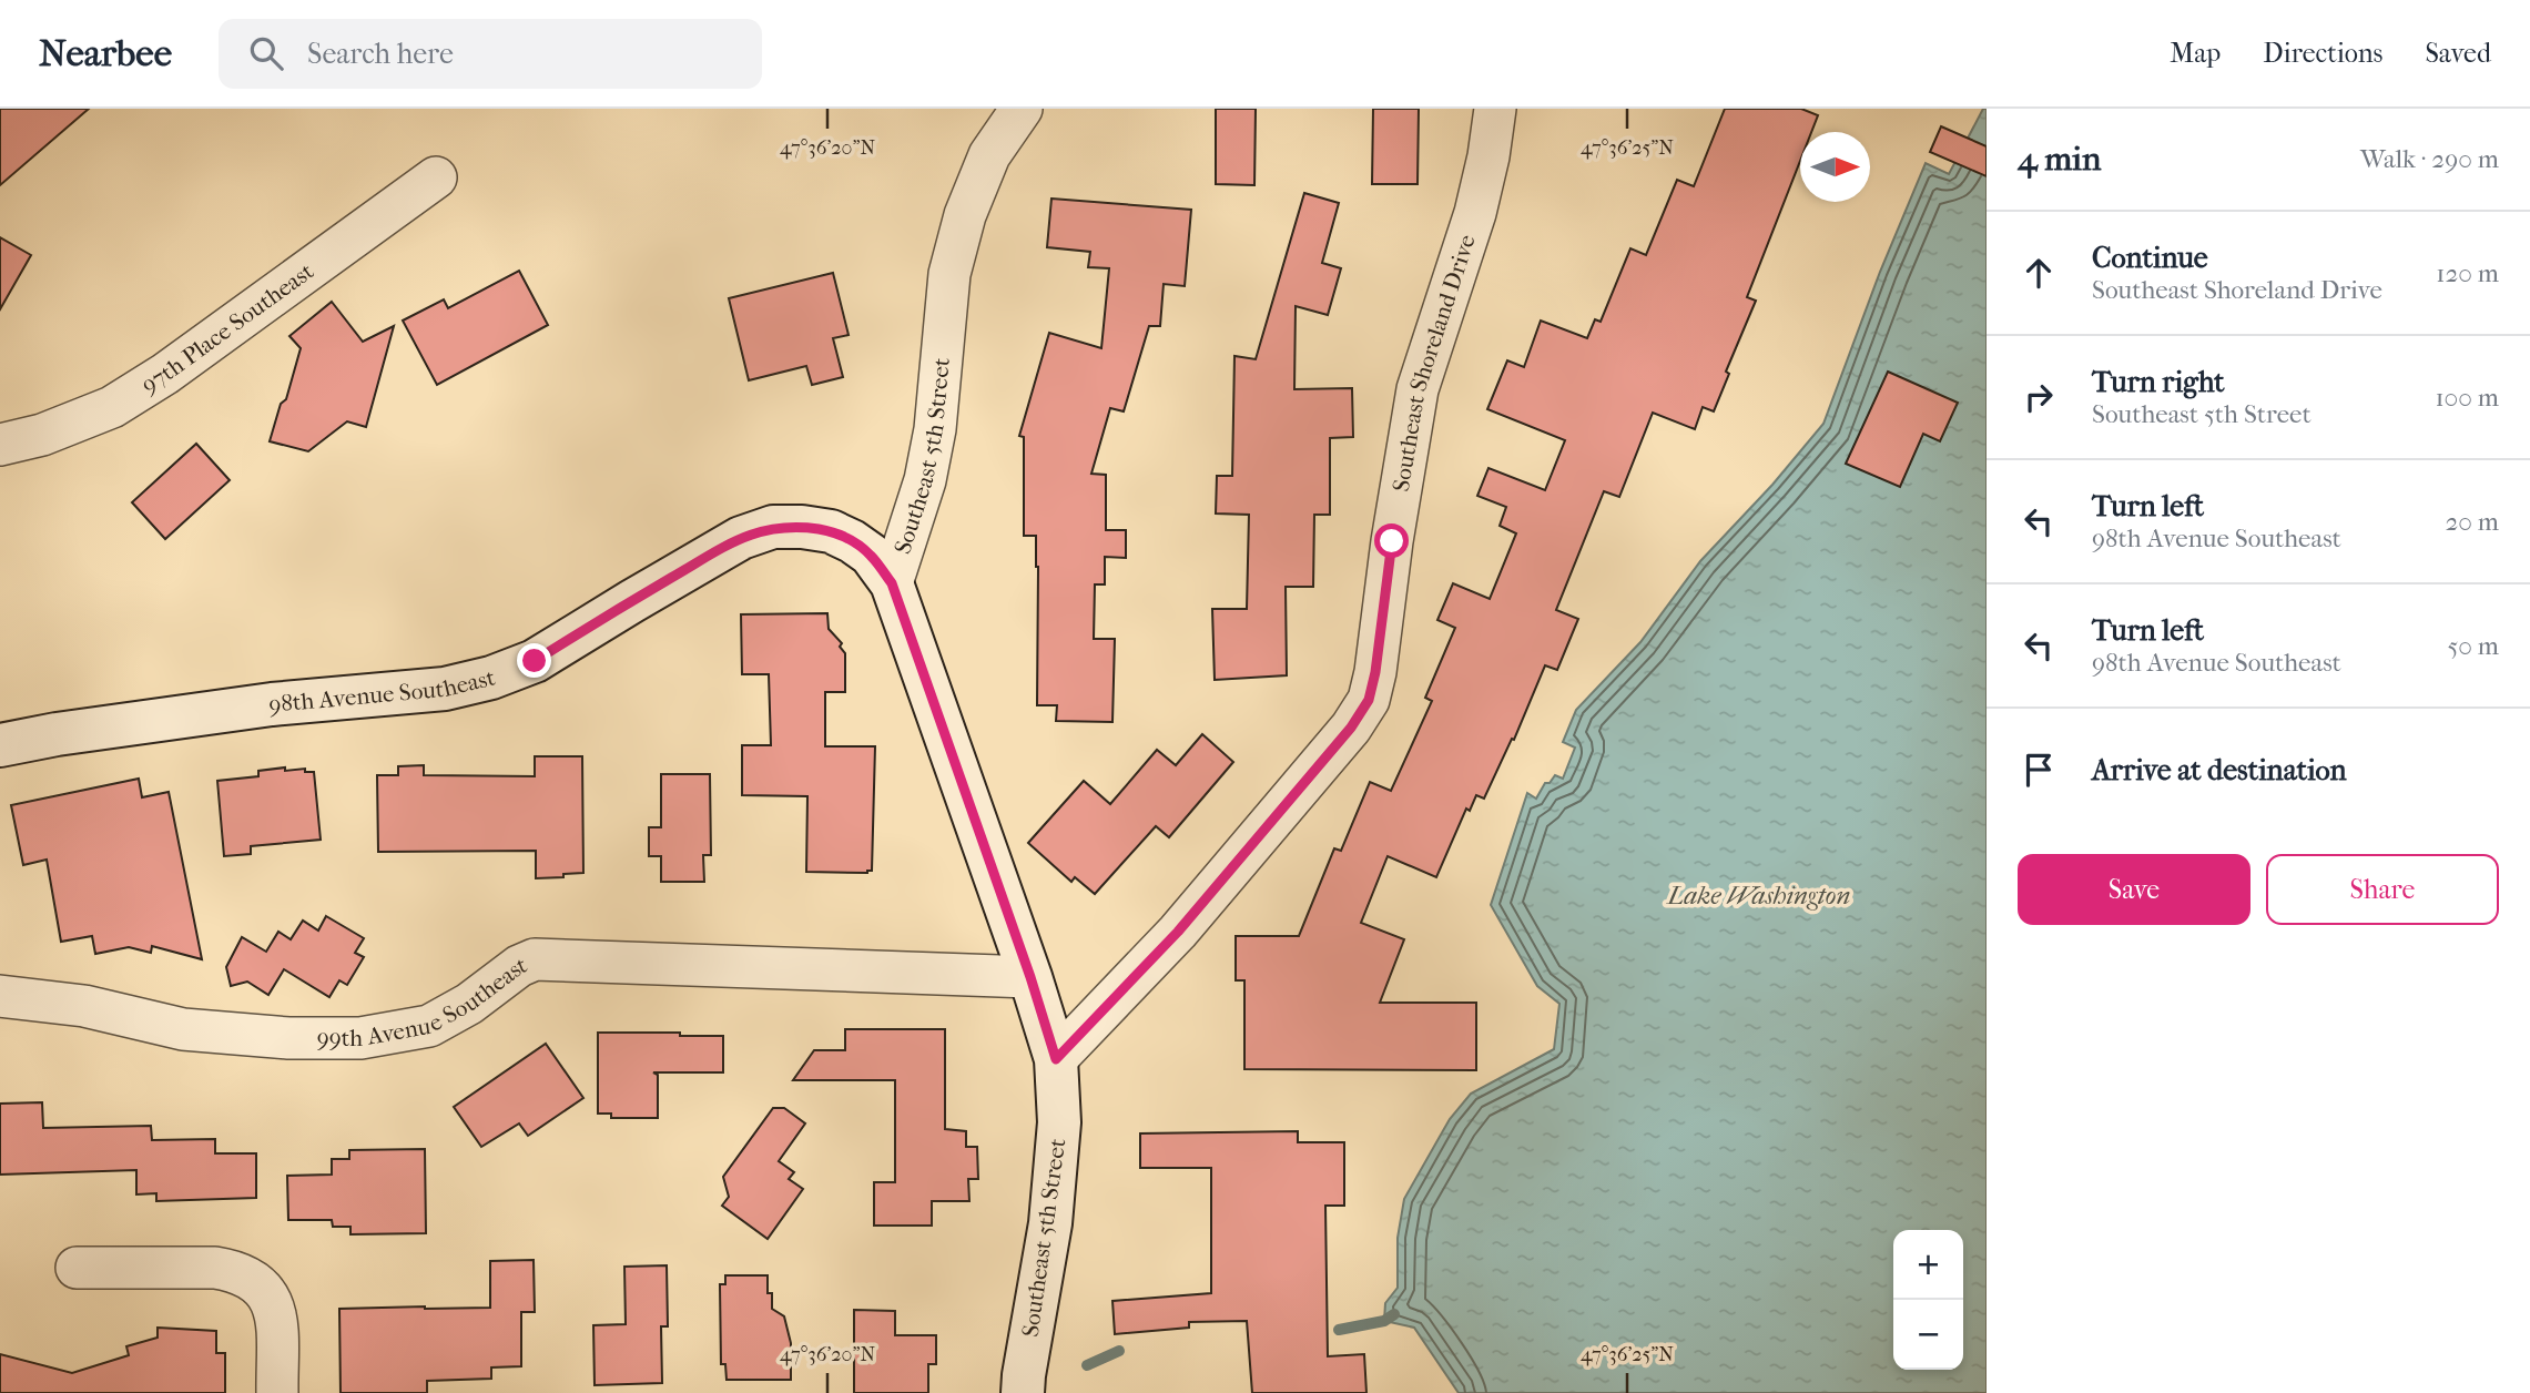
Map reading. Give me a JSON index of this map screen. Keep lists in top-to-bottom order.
{
  "streets": {
    "street": [
      "97th Place Southeast",
      "Southeast Shoreland Drive",
      "Southeast 5th Street",
      "98th Avenue Southeast",
      "99th Avenue Southeast"
    ]
  },
  "crossings": [
    ["Southeast Shoreland Drive", "Southeast 5th Street"],
    ["Southeast 5th Street", "98th Avenue Southeast"],
    ["Southeast 5th Street", "99th Avenue Southeast"]
  ],
  "water": ["Lake Washington"],
  "north": "right",
  "page": {
    "header": "Nearbee",
    "search": "Search here",
    "nav": ["Map", "Directions", "Saved"],
    "heading": ["4 min", "Walk · 290 m"],
    "list": [
      ["Continue", "Southeast Shoreland Drive", "120 m"],
      ["Turn right", "Southeast 5th Street", "100 m"],
      ["Turn left", "98th Avenue Southeast", "20 m"],
      ["Turn left", "98th Avenue Southeast", "50 m"],
      "Arrive at destination"
    ],
    "buttons": ["Save", "Share"],
    "map_buttons": ["+", "−"]
  },
  "coordinates": ["47°36'20\"N", "47°36'25\"N"]
}
